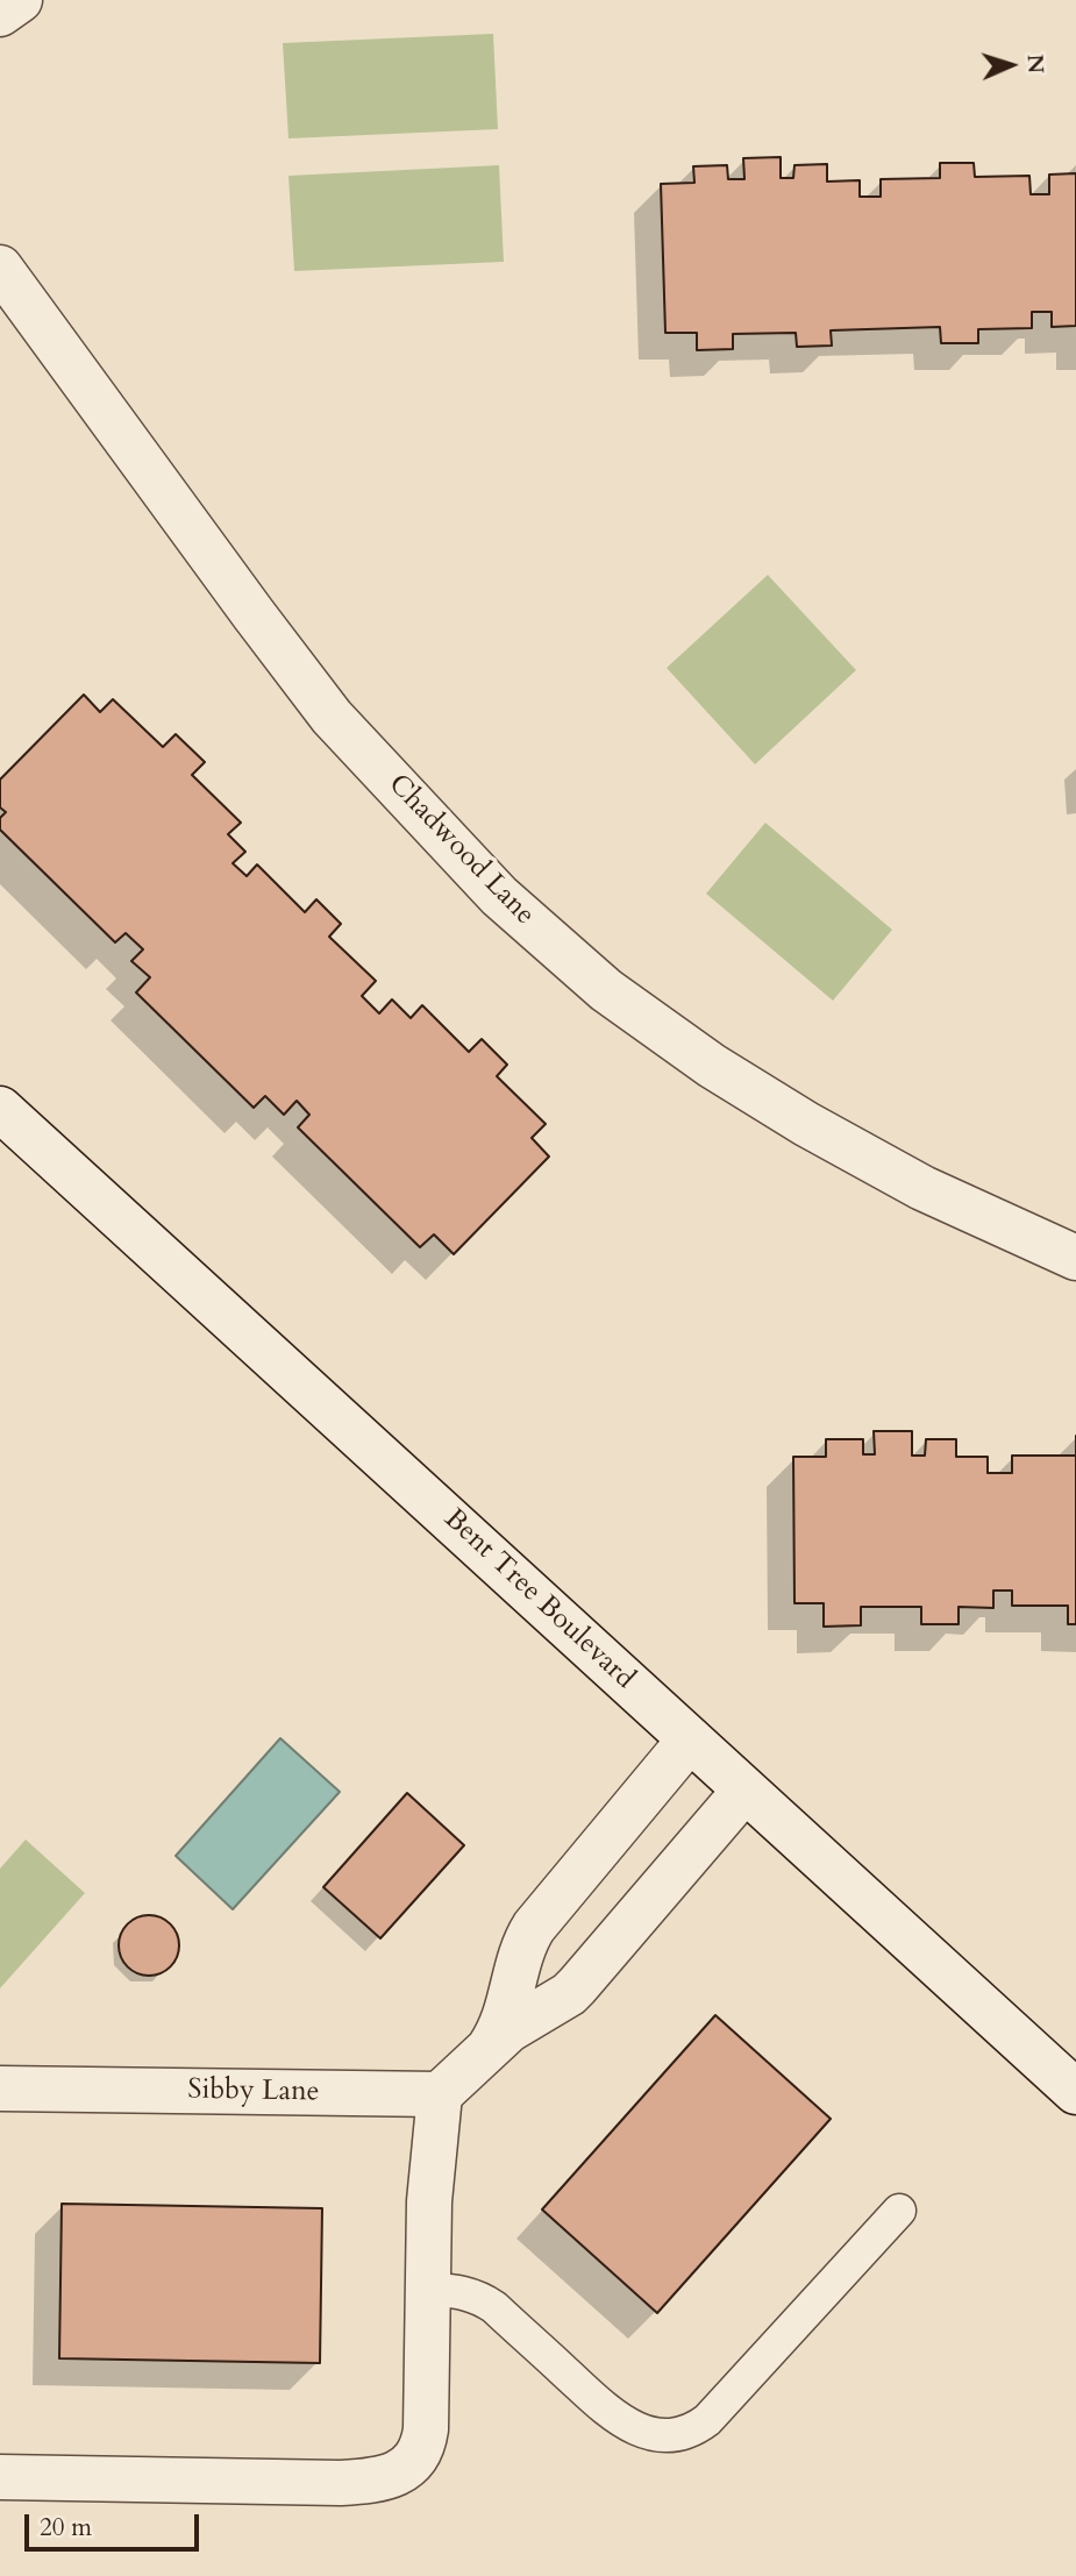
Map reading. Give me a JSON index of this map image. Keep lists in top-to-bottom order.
{
  "streets": {
    "street": ["Chadwood Lane", "Bent Tree Boulevard", "Sibby Lane"]
  },
  "scale_bar": "20 m",
  "north": "right"
}
